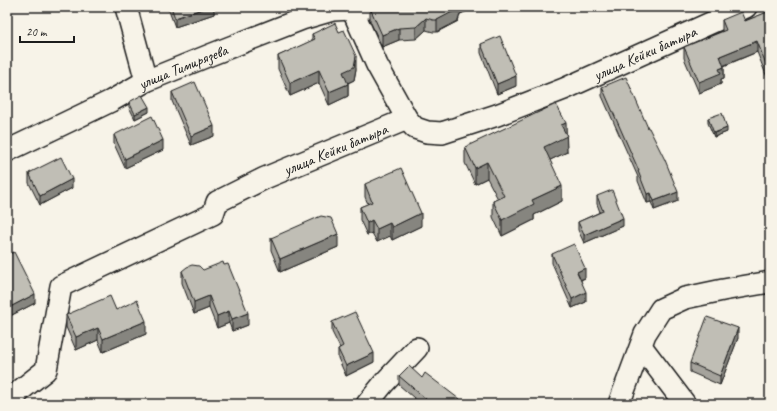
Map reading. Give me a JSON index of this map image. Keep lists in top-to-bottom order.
{
  "streets": {
    "street": ["улица Кейки батыра", "улица Тимирязева"]
  },
  "scale_bar": "20 m"
}
